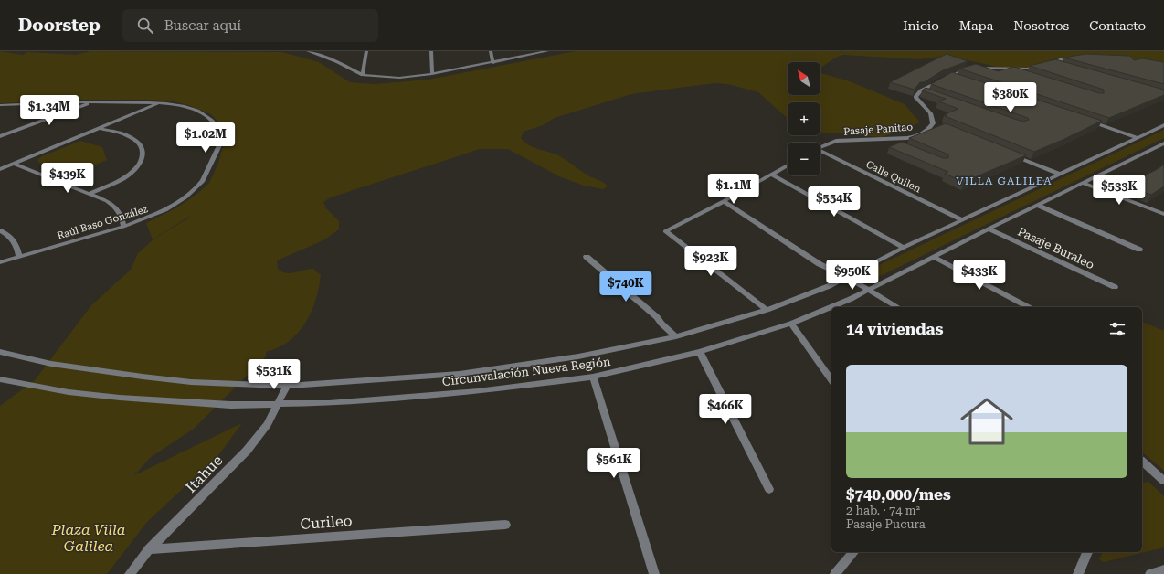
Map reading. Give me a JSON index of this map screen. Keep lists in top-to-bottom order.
{
  "streets": {
    "street": [
      "Pasaje Panitao",
      "Calle Quilen",
      "Raúl Baso González",
      "Pasaje Buraleo",
      "Circunvalación Nueva Región",
      "Itahue",
      "Curileo"
    ]
  },
  "crossings": [
    ["Calle Quilen", "Circunvalación Nueva Región"],
    ["Pasaje Buraleo", "Circunvalación Nueva Región"],
    ["Circunvalación Nueva Región", "Itahue"],
    ["Itahue", "Curileo"]
  ],
  "districts": ["VILLA GALILEA"],
  "parks": ["Plaza Villa Galilea"],
  "north": "top left",
  "page": {
    "header": "Doorstep",
    "search": "Buscar aquí",
    "nav": [
      "Inicio",
      "Mapa",
      "Nosotros",
      "Contacto"
    ],
    "map_buttons": ["+", "−"],
    "price": [
      "$380K",
      "$1.34M",
      "$1.02M",
      "$439K",
      "$1.1M",
      "$533K",
      "$554K",
      "$923K",
      "$950K",
      "$433K",
      "$740K",
      "$531K",
      "$466K",
      "$561K"
    ],
    "heading": "14 viviendas",
    "list": [
      {
        "name": "$740,000/mes",
        "note": "2 hab. · 74 m² · Pasaje Pucura"
      }
    ]
  }
}
